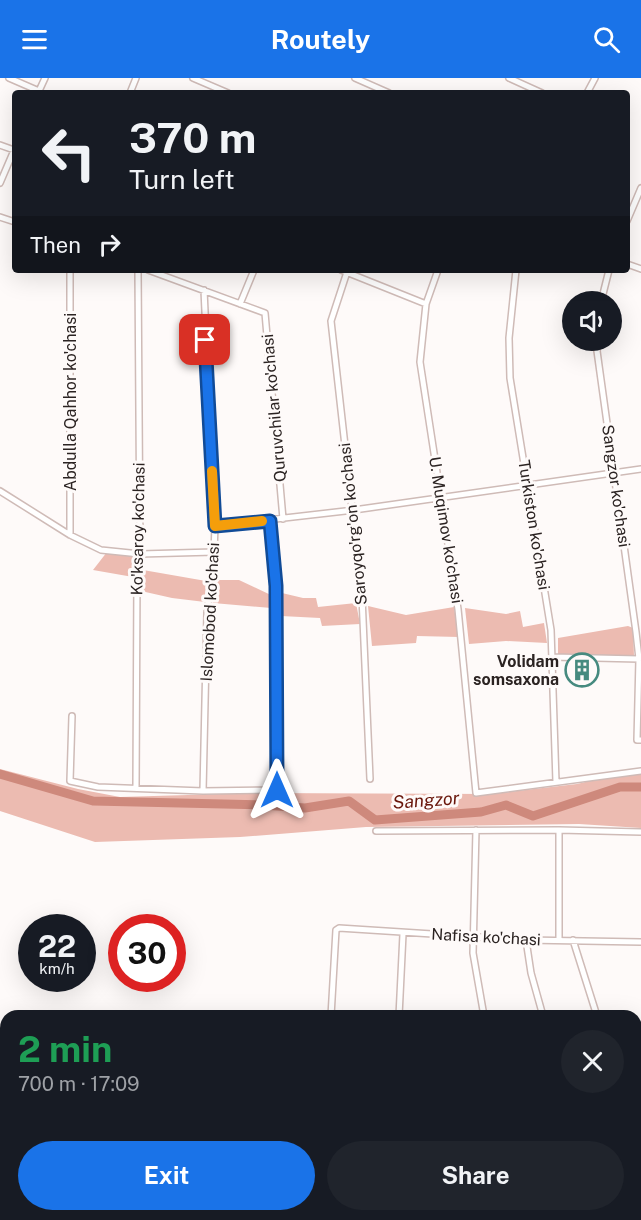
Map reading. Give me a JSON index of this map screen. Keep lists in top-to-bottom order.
{
  "streets": {
    "street": [
      "Abdulla Qahhor ko'chasi",
      "Quruvchilar ko'chasi",
      "Sangzor ko'chasi",
      "Saroyqo'rg'on ko'chasi",
      "Turkiston ko'chasi",
      "Ko'ksaroy ko'chasi",
      "U. Muqimov ko'chasi",
      "Islomobod ko'chasi",
      "Nafisa ko'chasi"
    ]
  },
  "crossings": [
    ["Quruvchilar ko'chasi", "Islomobod ko'chasi"],
    ["Turkiston ko'chasi", "U. Muqimov ko'chasi"]
  ],
  "water": ["Sangzor"],
  "places": {
    "building": ["Volidam somsaxona"]
  },
  "page": {
    "header": "Routely",
    "turn": ["370 m", "Turn left"],
    "then": "Then",
    "speed": "22 km/h",
    "limit": "30",
    "heading": ["2 min", "700 m · 17:09"],
    "buttons": ["Exit", "Share"]
  }
}
